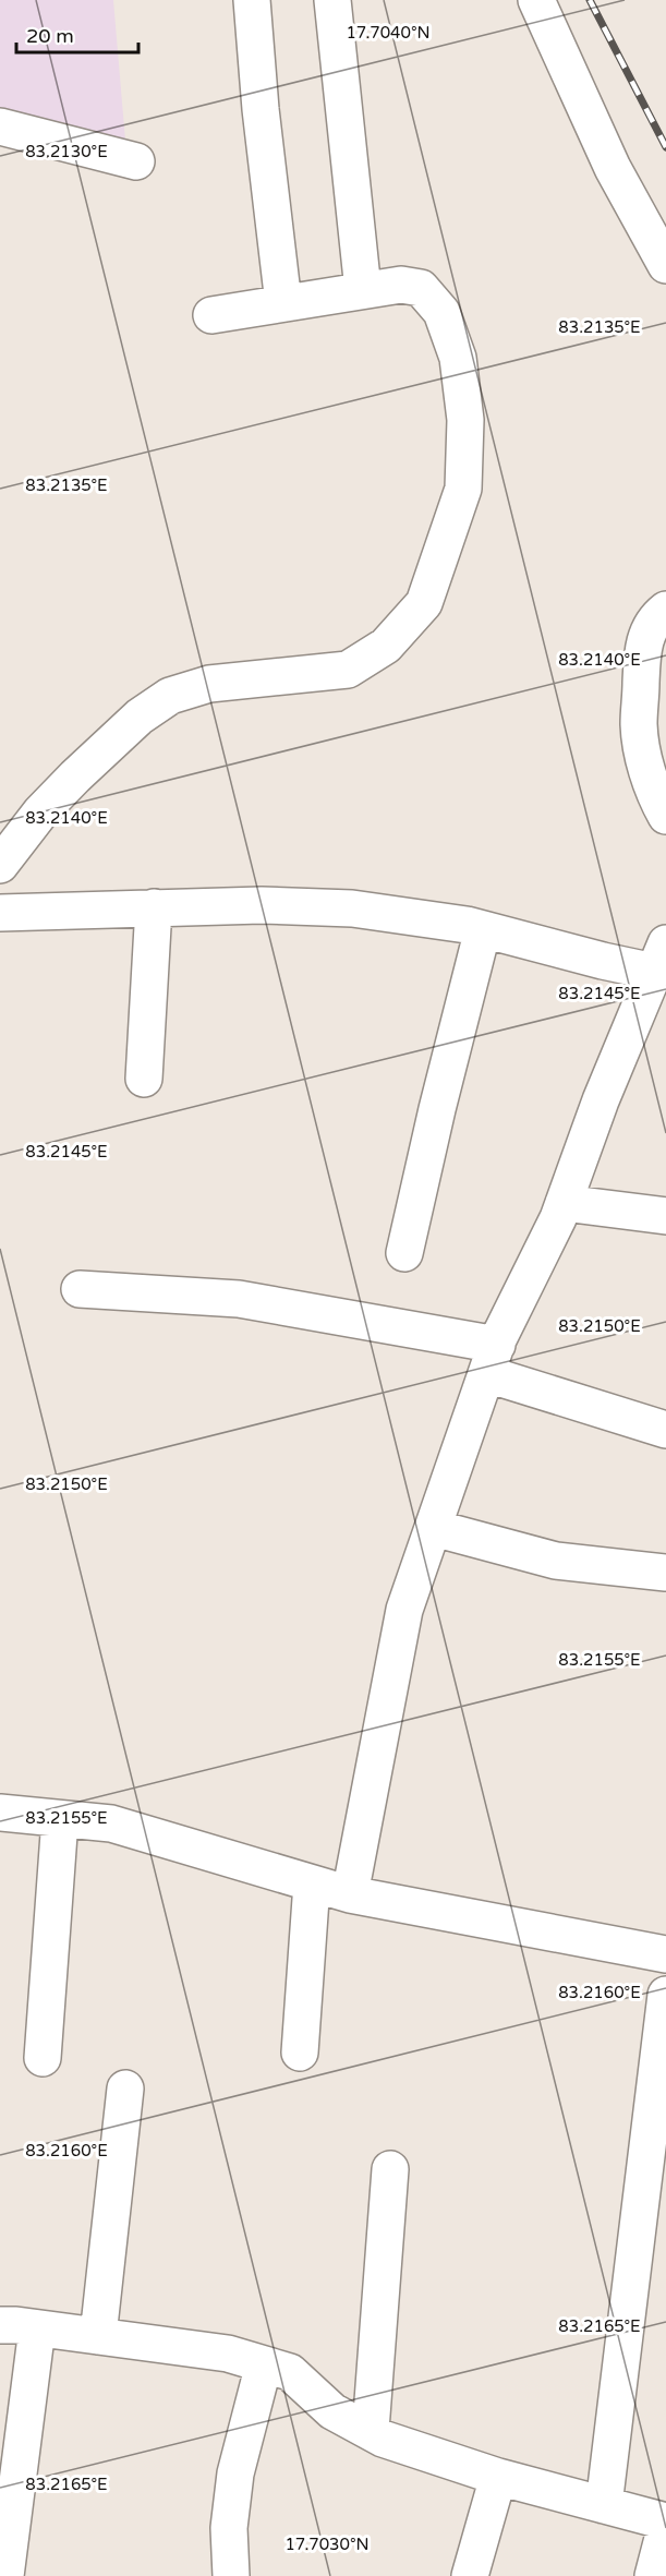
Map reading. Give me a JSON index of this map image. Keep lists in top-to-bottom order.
{
  "scale_bar": "20 m",
  "coordinates": [
    "17.7040°N",
    "83.2130°E",
    "83.2135°E",
    "83.2140°E",
    "83.2145°E",
    "83.2150°E",
    "83.2155°E",
    "83.2160°E",
    "83.2165°E",
    "17.7030°N"
  ]
}
